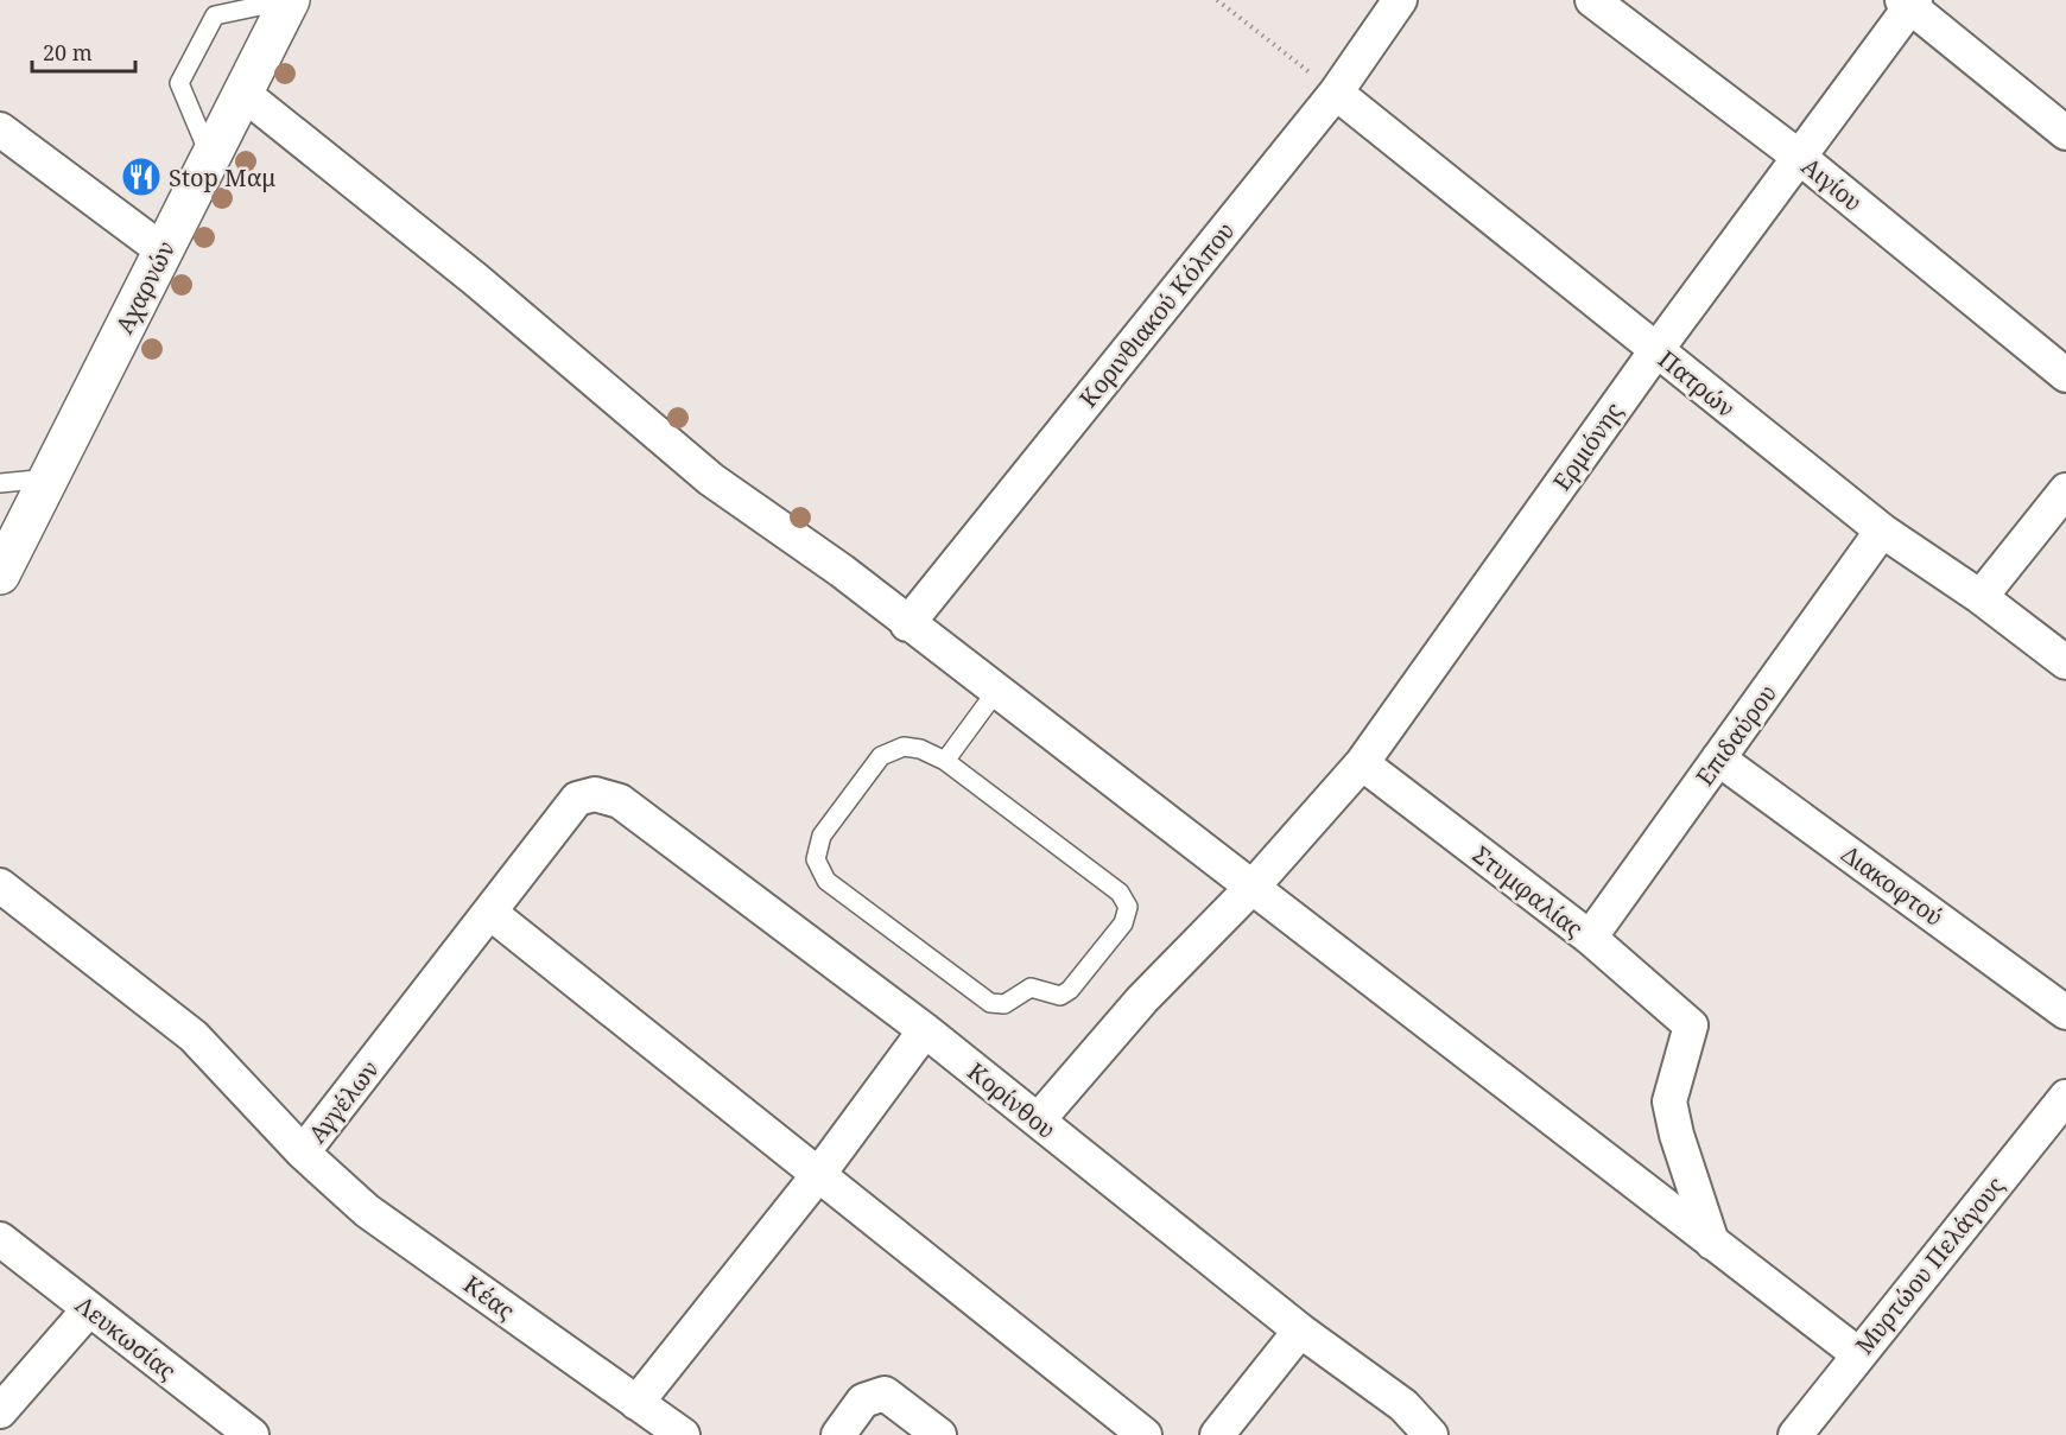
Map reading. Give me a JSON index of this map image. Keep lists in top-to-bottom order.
{
  "streets": {
    "main road": ["Αχαρνών"],
    "street": [
      "Αιγίου",
      "Κορινθιακού Κόλπου",
      "Πατρών",
      "Ερμιόνης",
      "Επιδαύρου",
      "Διακοφτού",
      "Στυμφαλίας",
      "Κορίνθου",
      "Αγγέλων",
      "Μυρτώου Πελάγους",
      "Κέας",
      "Λευκωσίας"
    ]
  },
  "crossings": [
    ["Αιγίου", "Ερμιόνης"],
    ["Κορινθιακού Κόλπου", "Πατρών"],
    ["Πατρών", "Ερμιόνης"],
    ["Πατρών", "Επιδαύρου"],
    ["Ερμιόνης", "Στυμφαλίας"],
    ["Ερμιόνης", "Κορίνθου"],
    ["Επιδαύρου", "Διακοφτού"],
    ["Επιδαύρου", "Στυμφαλίας"],
    ["Κορίνθου", "Αγγέλων"],
    ["Αγγέλων", "Κέας"]
  ],
  "places": {
    "restaurant": ["Stop Μαμ"]
  },
  "scale_bar": "20 m"
}
